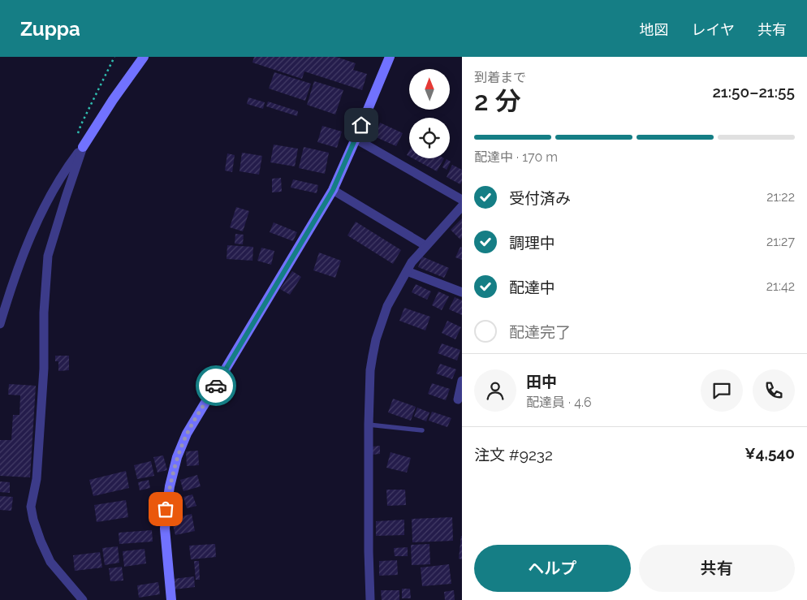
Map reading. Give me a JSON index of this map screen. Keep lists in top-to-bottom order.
{
  "north": "top",
  "page": {
    "header": "Zuppa",
    "nav": ["地図", "レイヤ", "共有"],
    "heading": ["2 分", "到着まで", "21:50–21:55"],
    "panel": [
      "田中",
      "配達員 · 4.6",
      "注文 #9232",
      "¥4,540"
    ],
    "bar": "配達中 · 170 m",
    "list": [
      ["受付済み", "21:22"],
      ["調理中", "21:27"],
      ["配達中", "21:42"],
      "配達完了"
    ],
    "buttons": ["ヘルプ", "共有"]
  }
}
